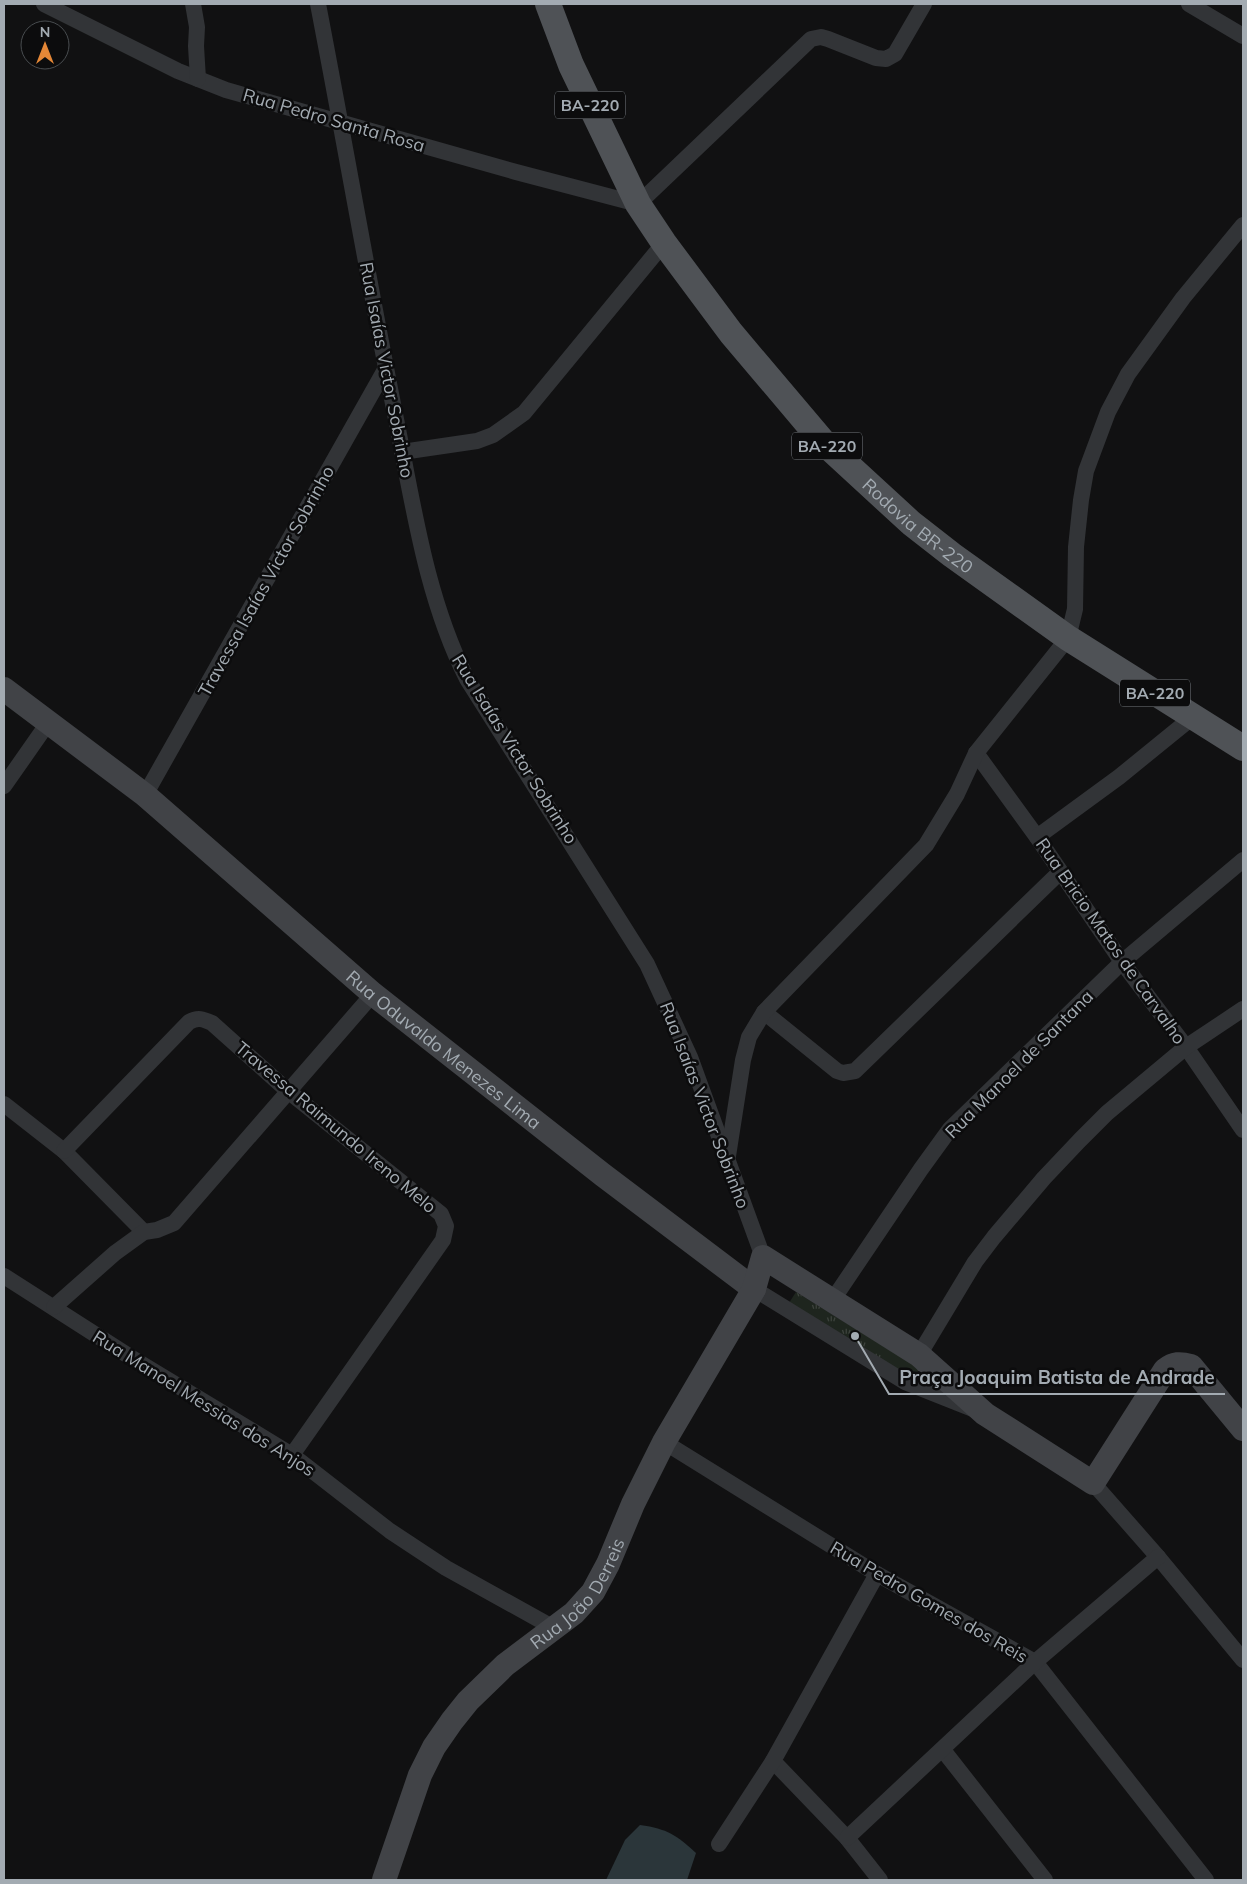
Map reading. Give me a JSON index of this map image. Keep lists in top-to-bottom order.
{
  "streets": {
    "main road": ["BA-220", "Rodovia BR-220"],
    "street": [
      "Rua Pedro Santa Rosa",
      "Rua Isaías Victor Sobrinho",
      "Travessa Isaías Victor Sobrinho",
      "Rua Bricio Matos de Carvalho",
      "Rua Oduvaldo Menezes Lima",
      "Rua Manoel de Santana",
      "Travessa Raimundo Ireno Melo",
      "Rua Manoel Messias dos Anjos",
      "Rua João Derreis",
      "Rua Pedro Gomes dos Reis"
    ]
  },
  "crossings": [
    ["BA-220", "Rua Pedro Santa Rosa"],
    ["BA-220", "Rodovia BR-220"],
    ["Rua Pedro Santa Rosa", "Rua Isaías Victor Sobrinho"],
    ["Rua Pedro Santa Rosa", "Rodovia BR-220"],
    ["Rua Isaías Victor Sobrinho", "Travessa Isaías Victor Sobrinho"],
    ["Rua Isaías Victor Sobrinho", "Rua João Derreis"],
    ["Travessa Isaías Victor Sobrinho", "Rua Oduvaldo Menezes Lima"],
    ["Rua Bricio Matos de Carvalho", "Rua Manoel de Santana"],
    ["Rua Oduvaldo Menezes Lima", "Rua João Derreis"],
    ["Travessa Raimundo Ireno Melo", "Rua Manoel Messias dos Anjos"],
    ["Rua Manoel Messias dos Anjos", "Rua João Derreis"],
    ["Rua João Derreis", "Rua Pedro Gomes dos Reis"]
  ],
  "places": ["Praça Joaquim Batista de Andrade"],
  "north": "top"
}
